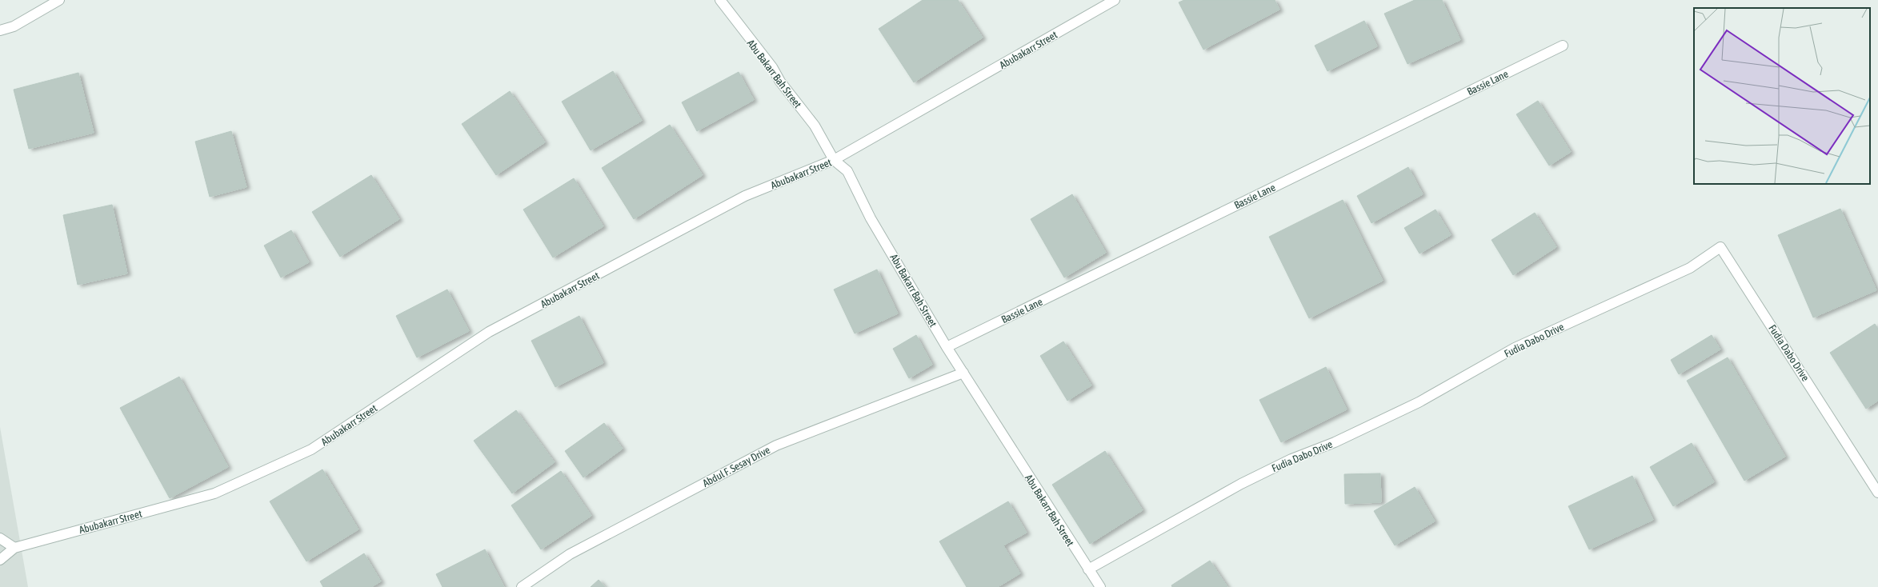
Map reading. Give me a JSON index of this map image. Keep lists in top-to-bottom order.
{
  "streets": {
    "street": [
      "Abubakarr Street",
      "Abu Bakarr Bah Street",
      "Bassie Lane",
      "Fudia Dabo Drive",
      "Abdul F. Sesay Drive"
    ]
  },
  "crossings": [
    ["Abubakarr Street", "Abu Bakarr Bah Street"],
    ["Abu Bakarr Bah Street", "Bassie Lane"],
    ["Abu Bakarr Bah Street", "Fudia Dabo Drive"],
    ["Abu Bakarr Bah Street", "Abdul F. Sesay Drive"]
  ]
}
